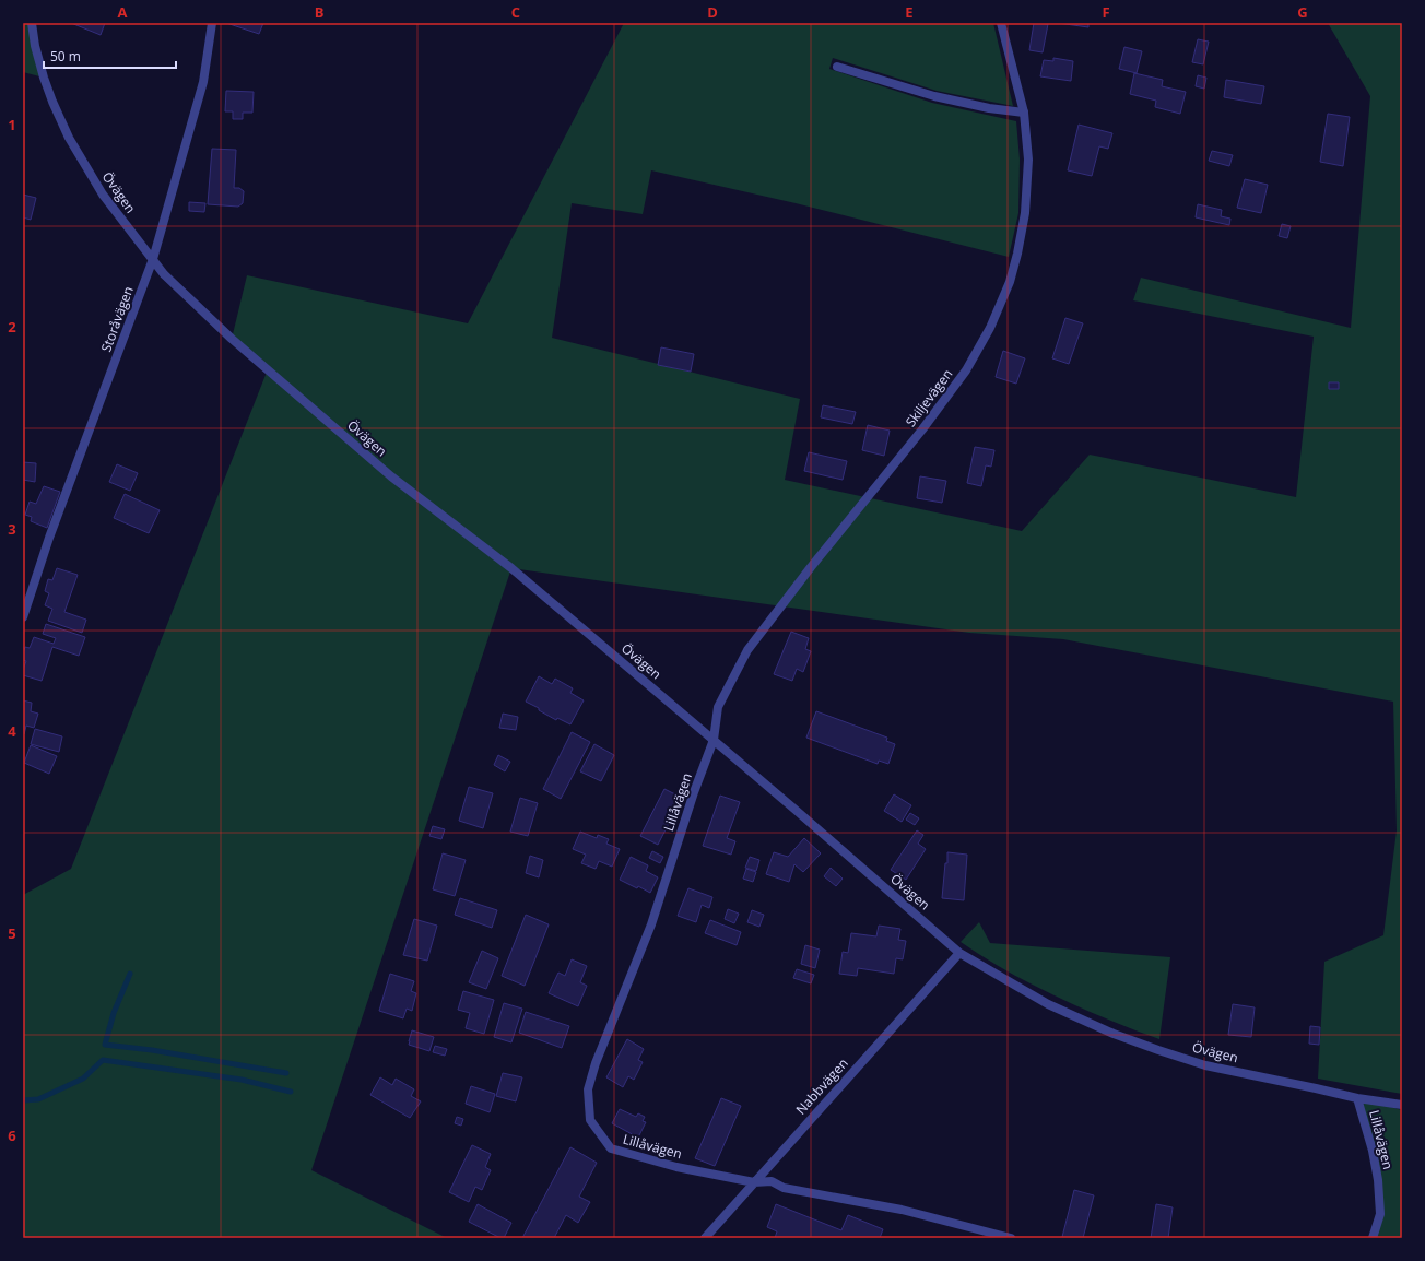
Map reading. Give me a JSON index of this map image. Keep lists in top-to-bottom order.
{
  "streets": {
    "street": [
      "Övägen",
      "Storåvägen",
      "Skiljevägen",
      "Lillåvägen",
      "Nabbvägen"
    ]
  },
  "crossings": [
    ["Övägen", "Storåvägen"],
    ["Övägen", "Skiljevägen"],
    ["Övägen", "Lillåvägen"],
    ["Övägen", "Nabbvägen"],
    ["Skiljevägen", "Lillåvägen"],
    ["Lillåvägen", "Nabbvägen"]
  ],
  "scale_bar": "50 m",
  "grid": {
    "columns": [
      "A",
      "B",
      "C",
      "D",
      "E",
      "F",
      "G"
    ],
    "rows": [
      "1",
      "2",
      "3",
      "4",
      "5",
      "6"
    ]
  }
}
